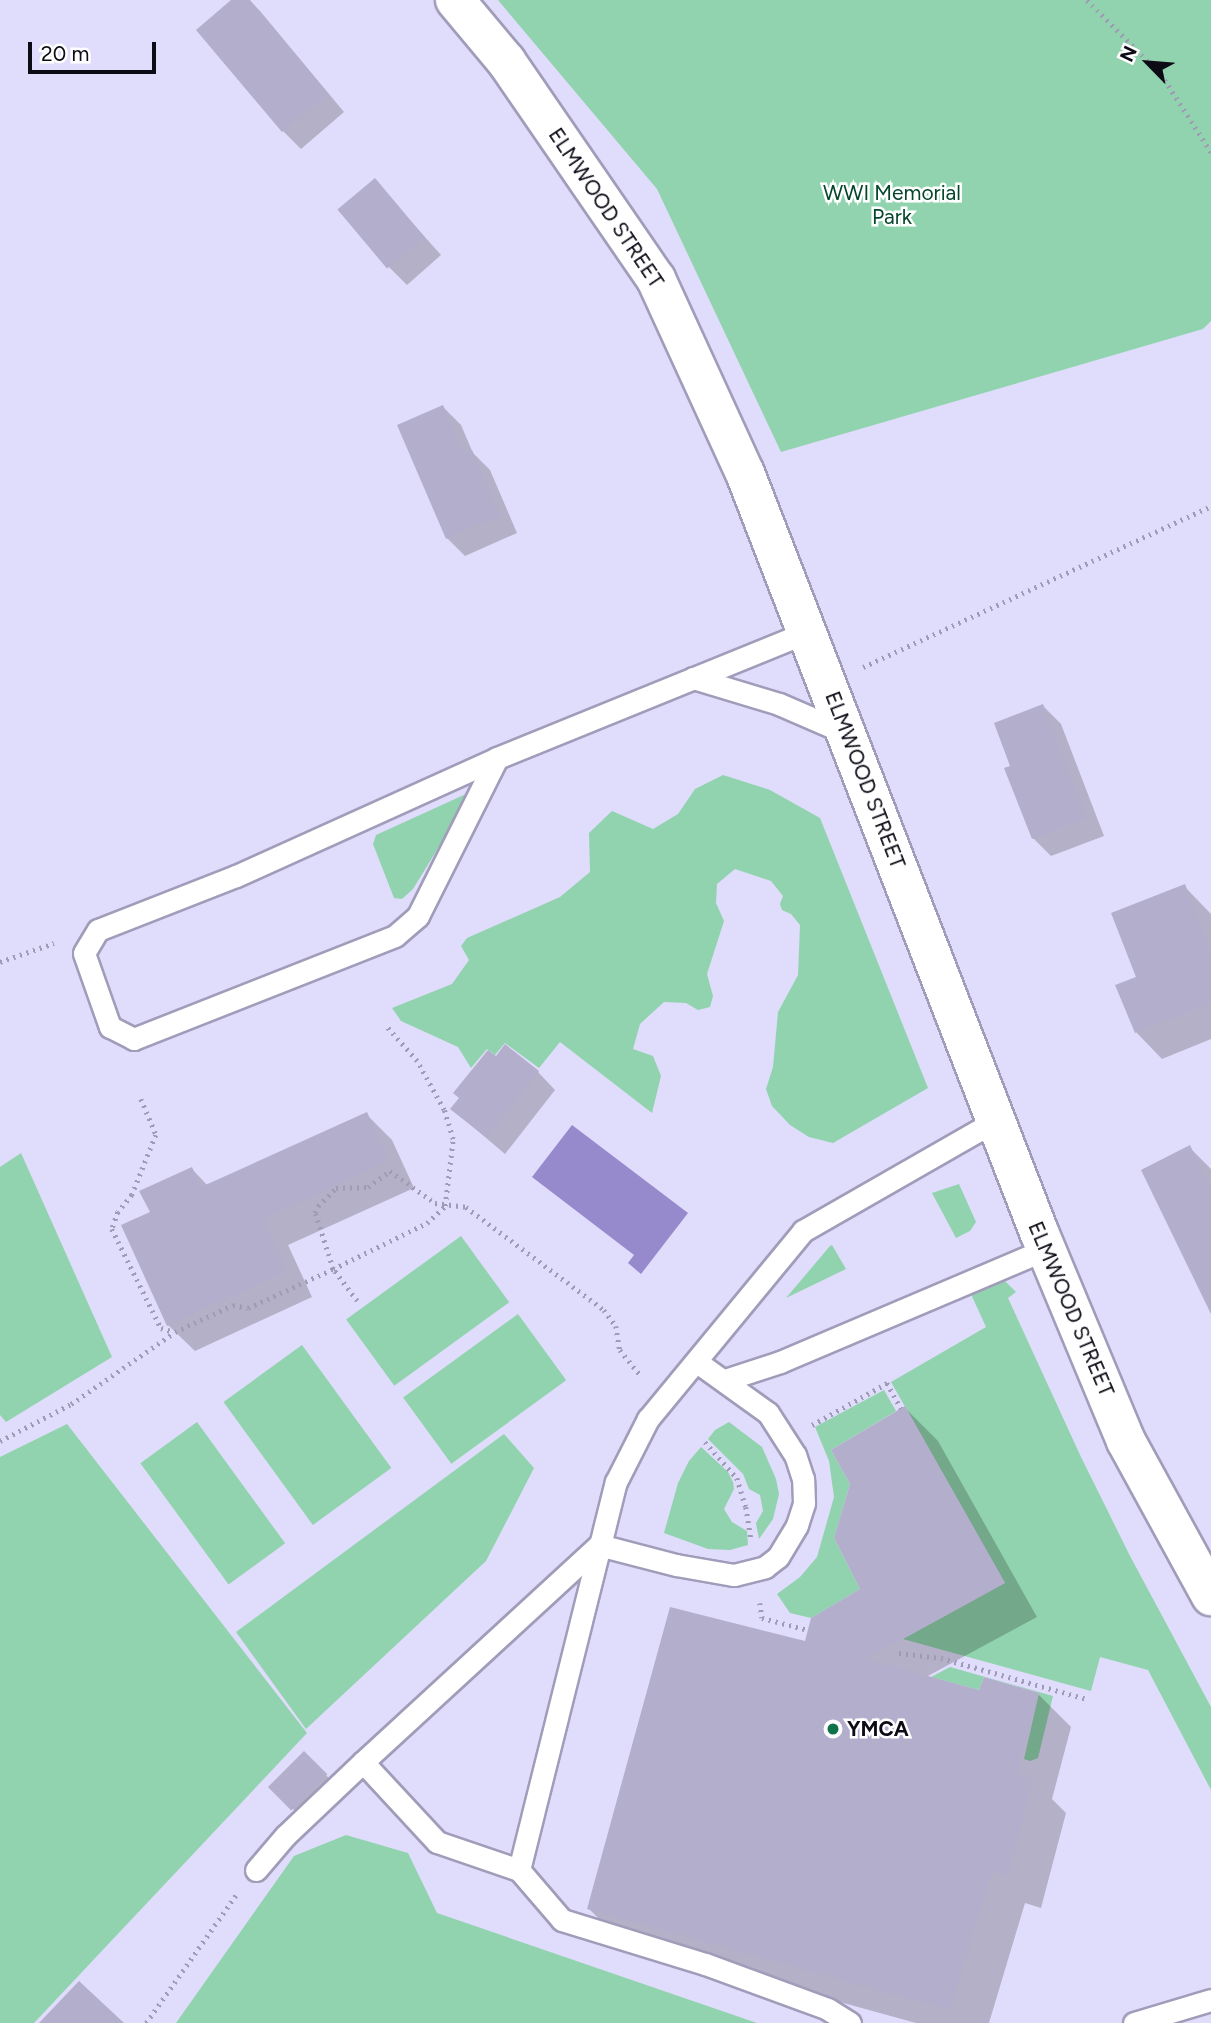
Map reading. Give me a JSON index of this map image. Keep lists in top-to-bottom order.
{
  "streets": {
    "main road": ["ELMWOOD STREET"]
  },
  "parks": ["WWI Memorial Park"],
  "places": ["YMCA"],
  "scale_bar": "20 m",
  "north": "top left"
}
